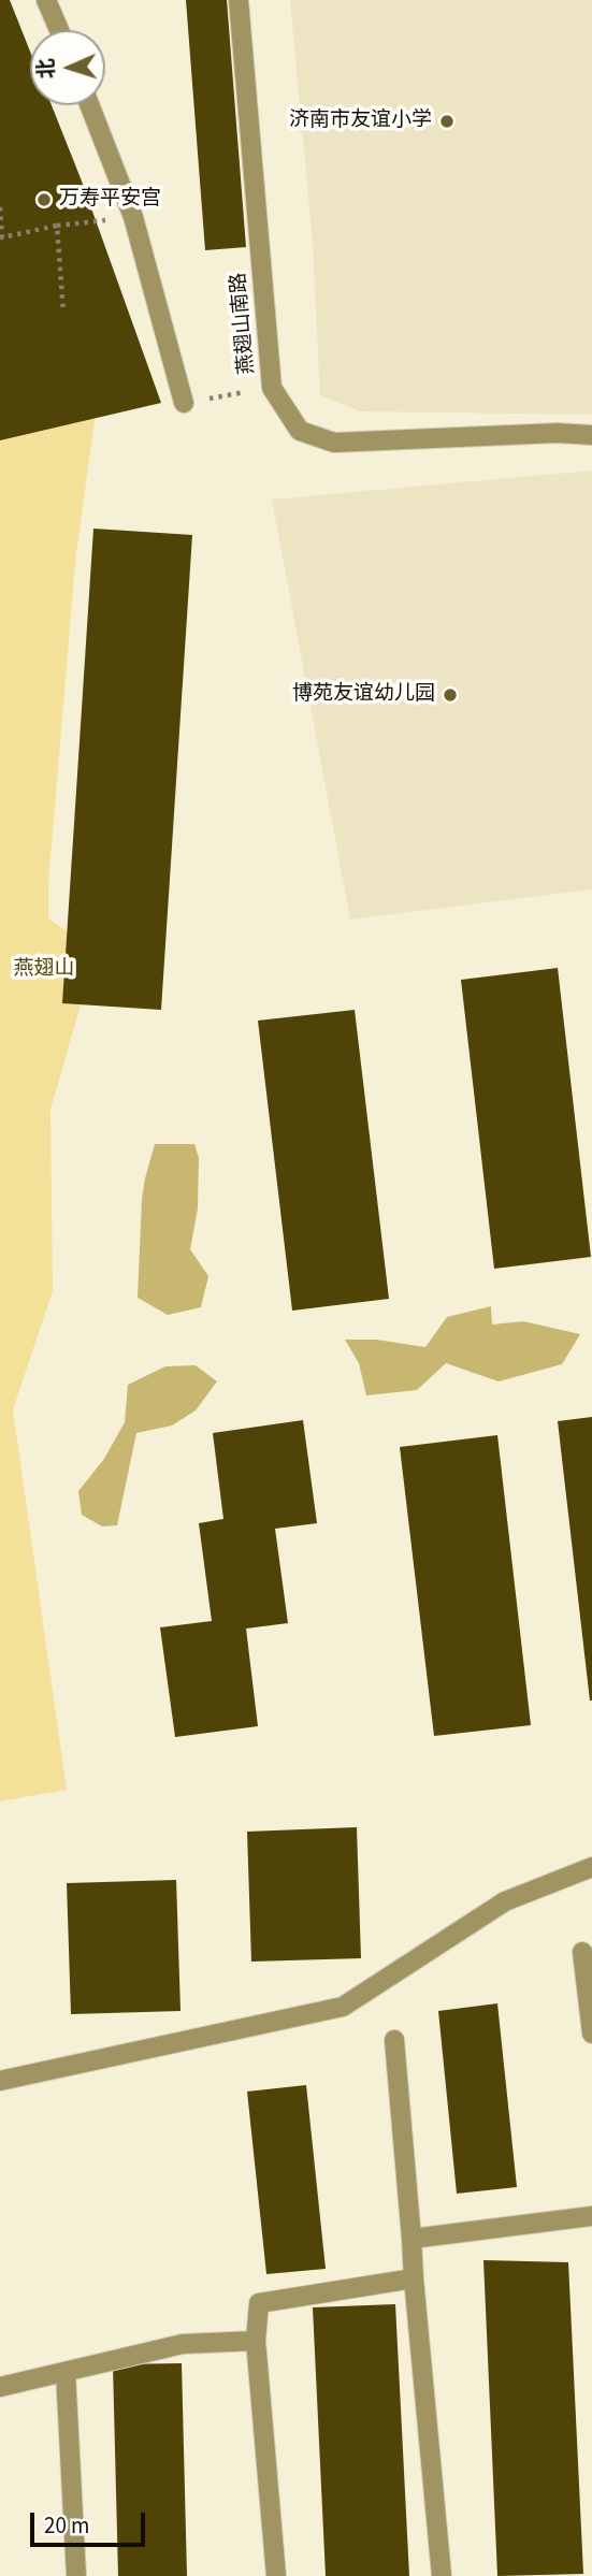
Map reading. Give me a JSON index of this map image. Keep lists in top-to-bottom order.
{
  "streets": {
    "street": ["燕翅山南路"]
  },
  "parks": ["燕翅山"],
  "places": ["济南市友谊小学", "万寿平安宫", "博苑友谊幼儿园"],
  "scale_bar": "20 m",
  "north": "left"
}
